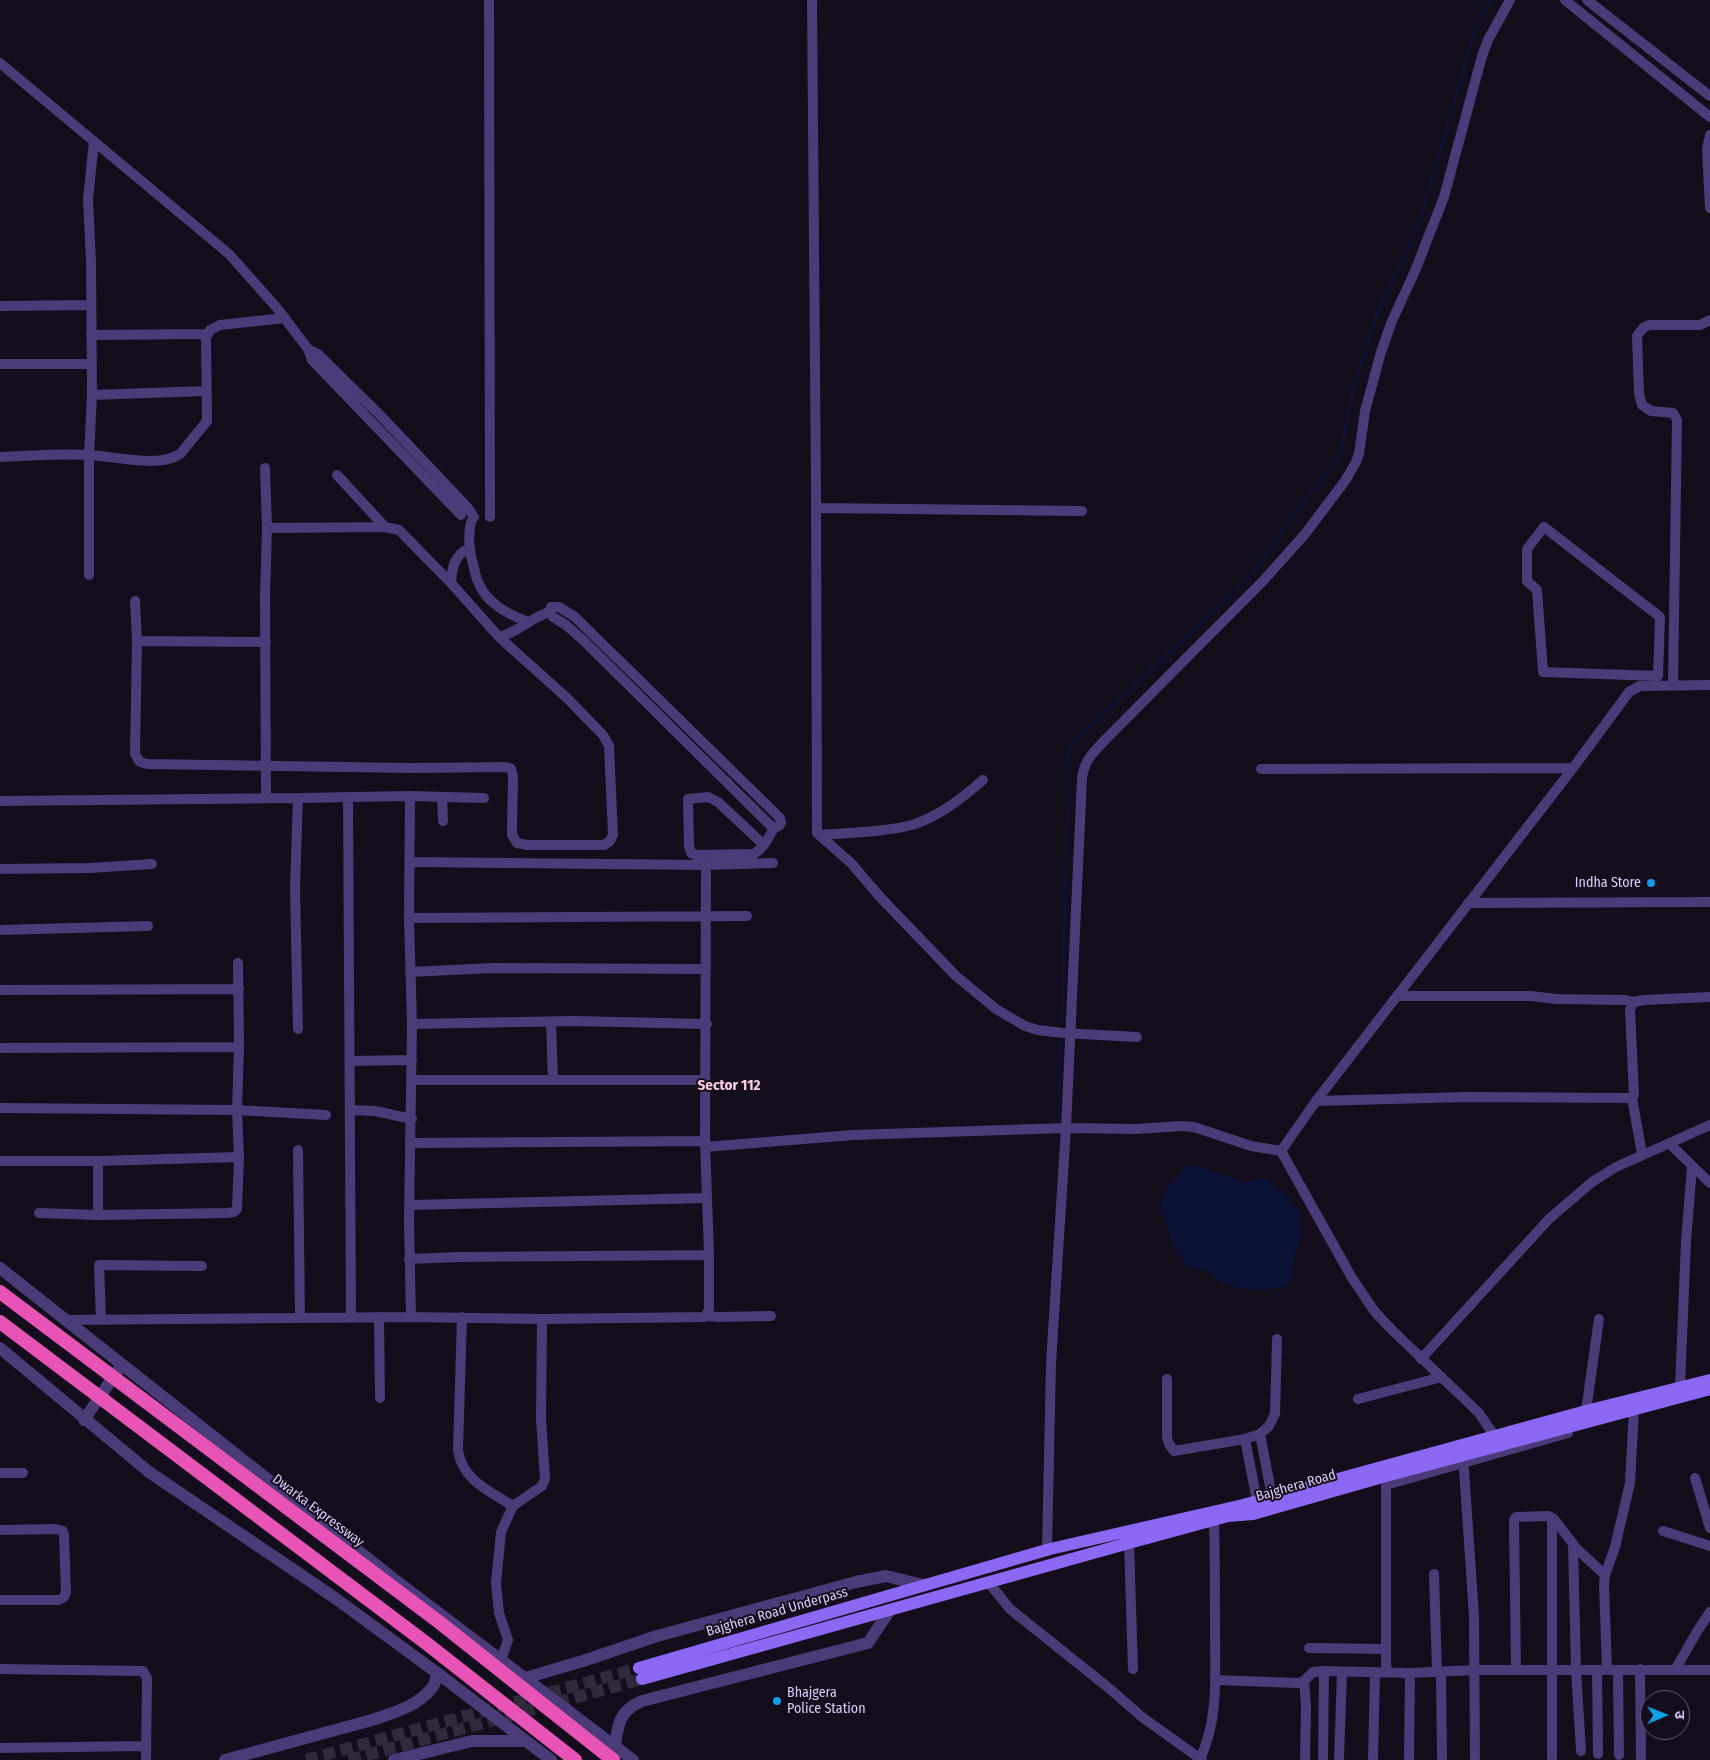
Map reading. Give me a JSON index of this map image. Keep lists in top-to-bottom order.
{
  "streets": {
    "highway": ["Dwarka Expressway"],
    "main road": ["Bajghera Road", "Bajghera Road Underpass"]
  },
  "crossings": [
    ["Bajghera Road", "Bajghera Road Underpass"]
  ],
  "districts": ["Sector 112"],
  "places": ["Indha Store", "Bhajgera Police Station"],
  "north": "right"
}
